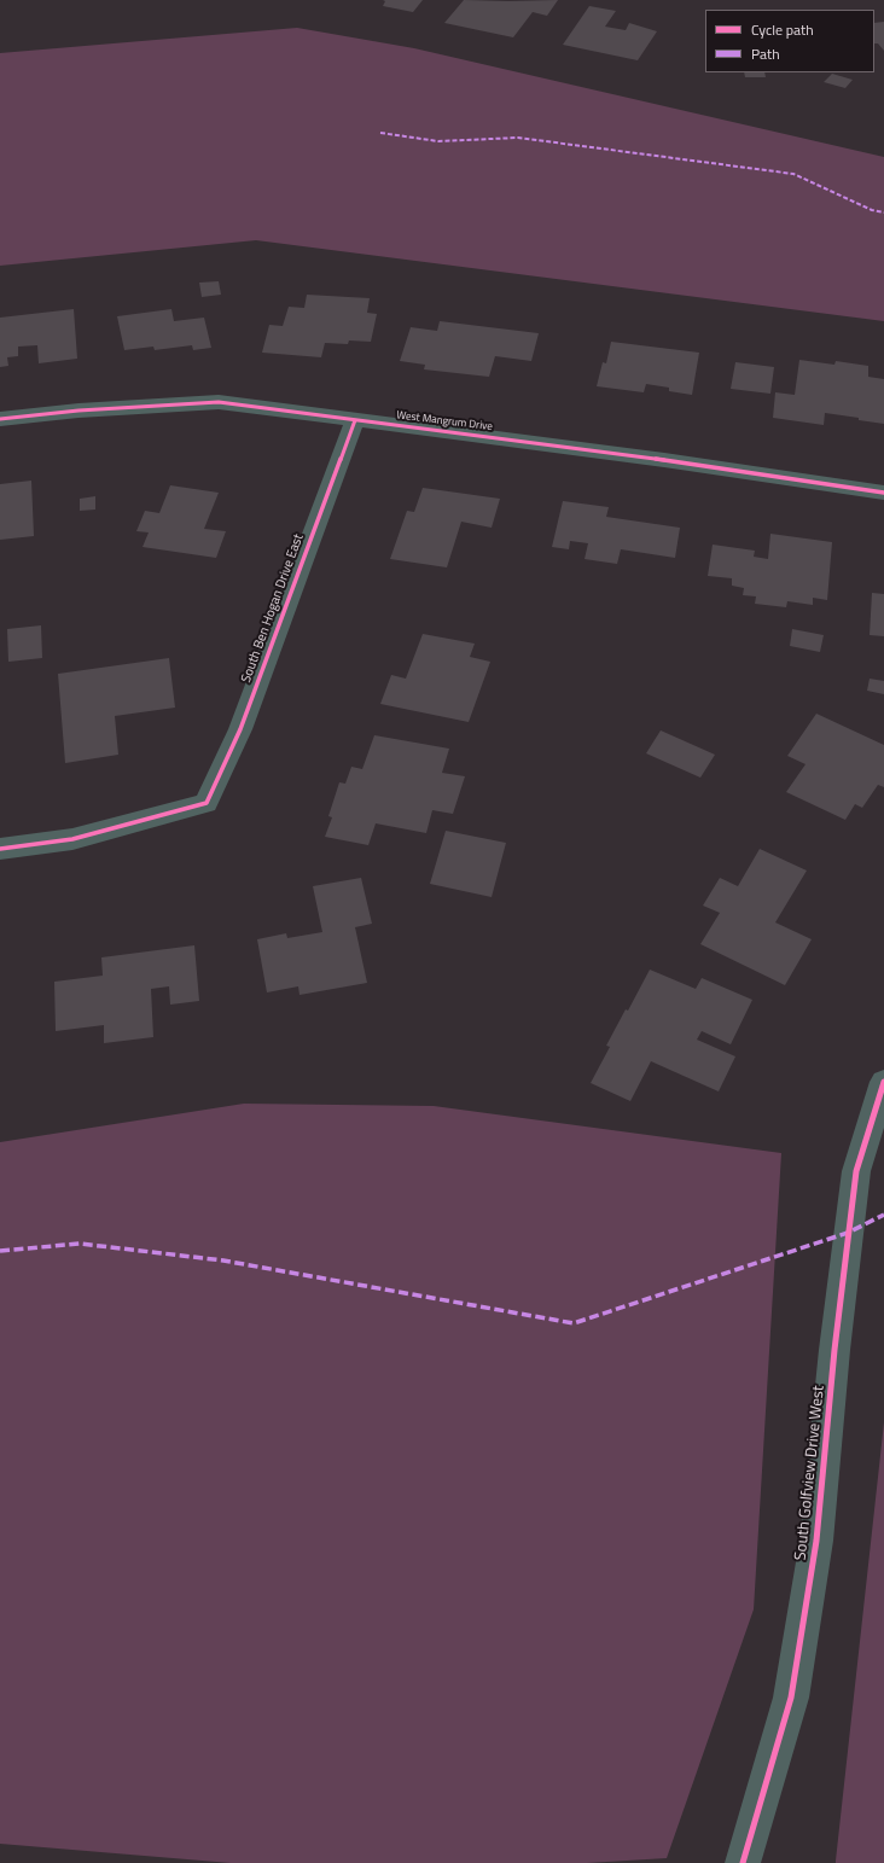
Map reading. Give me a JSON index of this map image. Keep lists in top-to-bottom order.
{
  "streets": {
    "street": ["West Mangrum Drive", "South Ben Hogan Drive East", "South Golfview Drive West"]
  },
  "crossings": [
    ["West Mangrum Drive", "South Ben Hogan Drive East"]
  ],
  "legend": ["Cycle path", "Path"]
}
